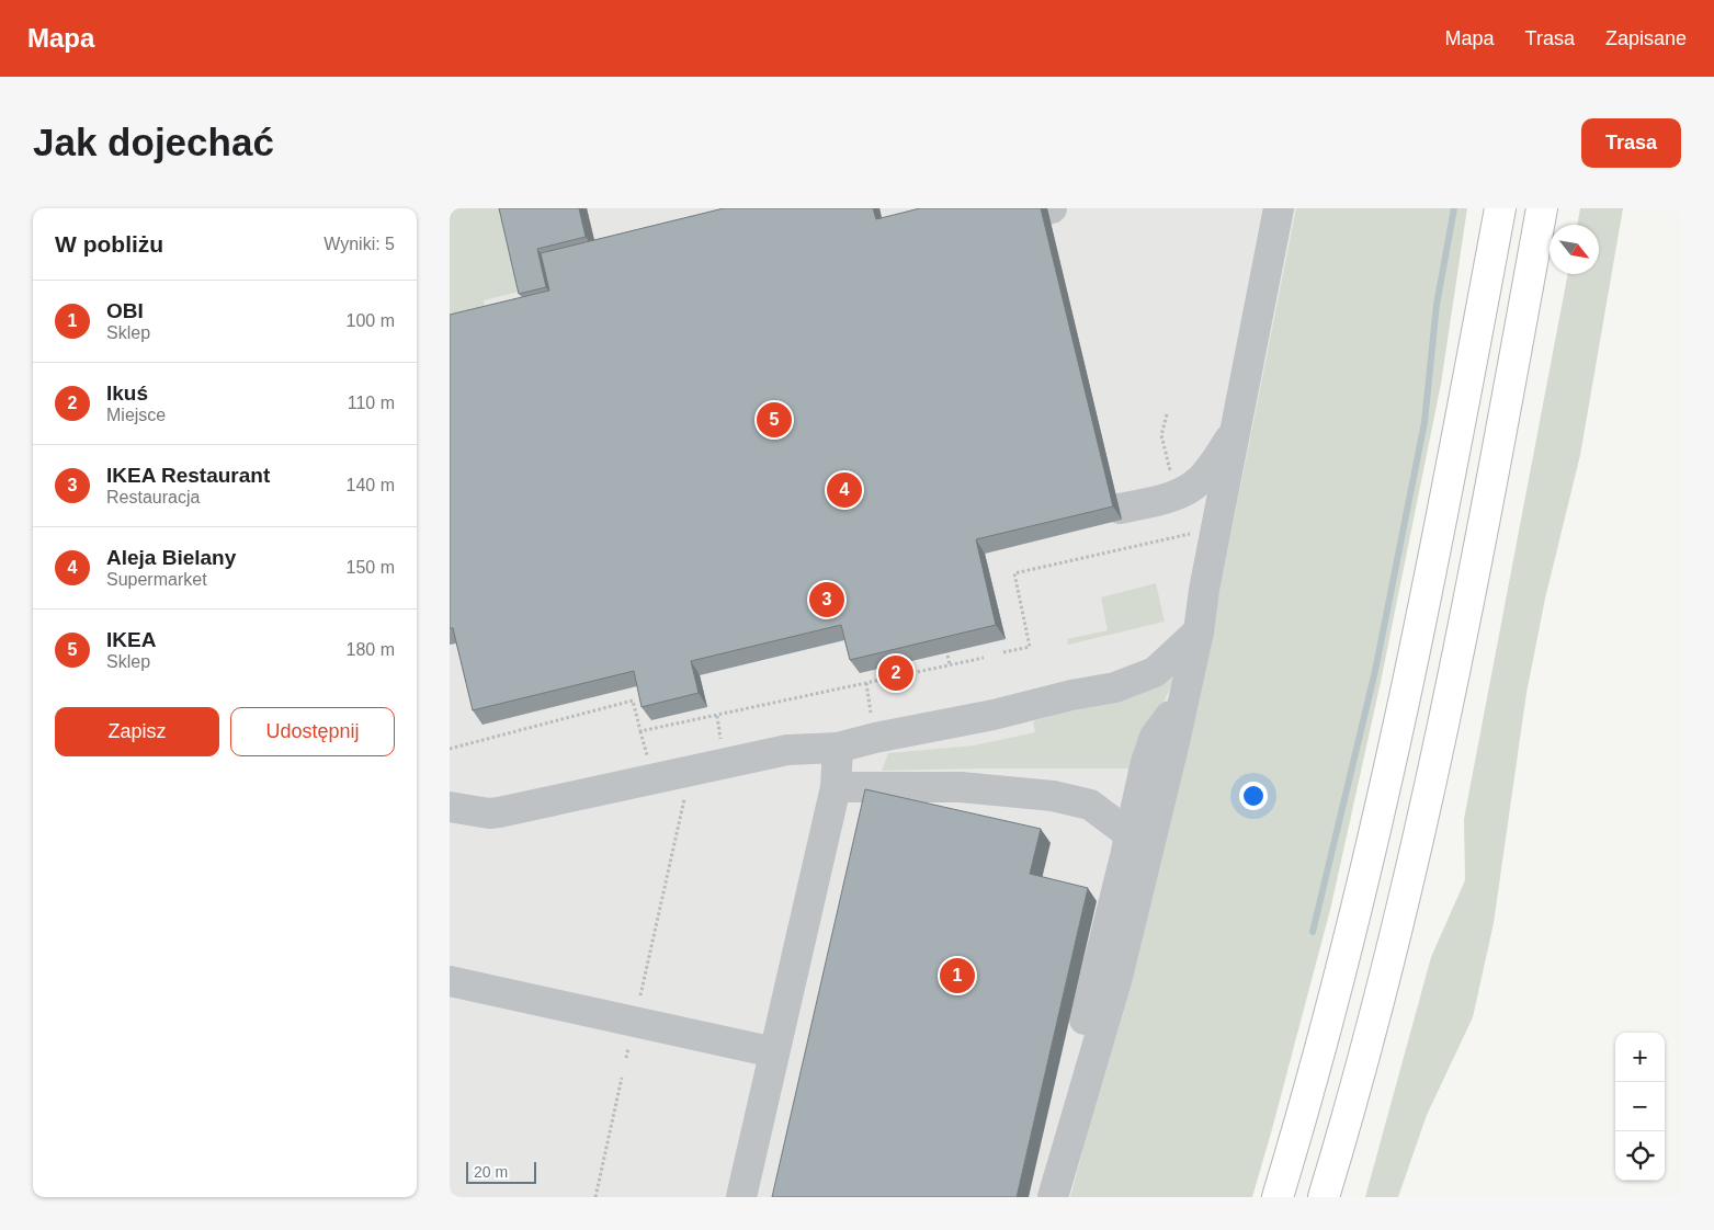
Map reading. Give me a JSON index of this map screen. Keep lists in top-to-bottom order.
{
  "scale_bar": "20 m",
  "north": "bottom right",
  "page": {
    "header": "Mapa",
    "nav": ["Mapa", "Trasa", "Zapisane"],
    "buttons": [
      "Trasa",
      ["Zapisz", "Udostępnij"]
    ],
    "title": "Jak dojechać",
    "heading": ["W pobliżu", "Wyniki: 5"],
    "list": [
      {
        "mark": "1",
        "name": "OBI",
        "note": "Sklep",
        "value": "100 m"
      },
      {
        "mark": "2",
        "name": "Ikuś",
        "note": "Miejsce",
        "value": "110 m"
      },
      {
        "mark": "3",
        "name": "IKEA Restaurant",
        "note": "Restauracja",
        "value": "140 m"
      },
      {
        "mark": "4",
        "name": "Aleja Bielany",
        "note": "Supermarket",
        "value": "150 m"
      },
      {
        "mark": "5",
        "name": "IKEA",
        "note": "Sklep",
        "value": "180 m"
      }
    ],
    "pins": [
      "5",
      "4",
      "3",
      "2",
      "1"
    ],
    "map_buttons": ["+", "−"],
    "scale": "20 m"
  }
}
